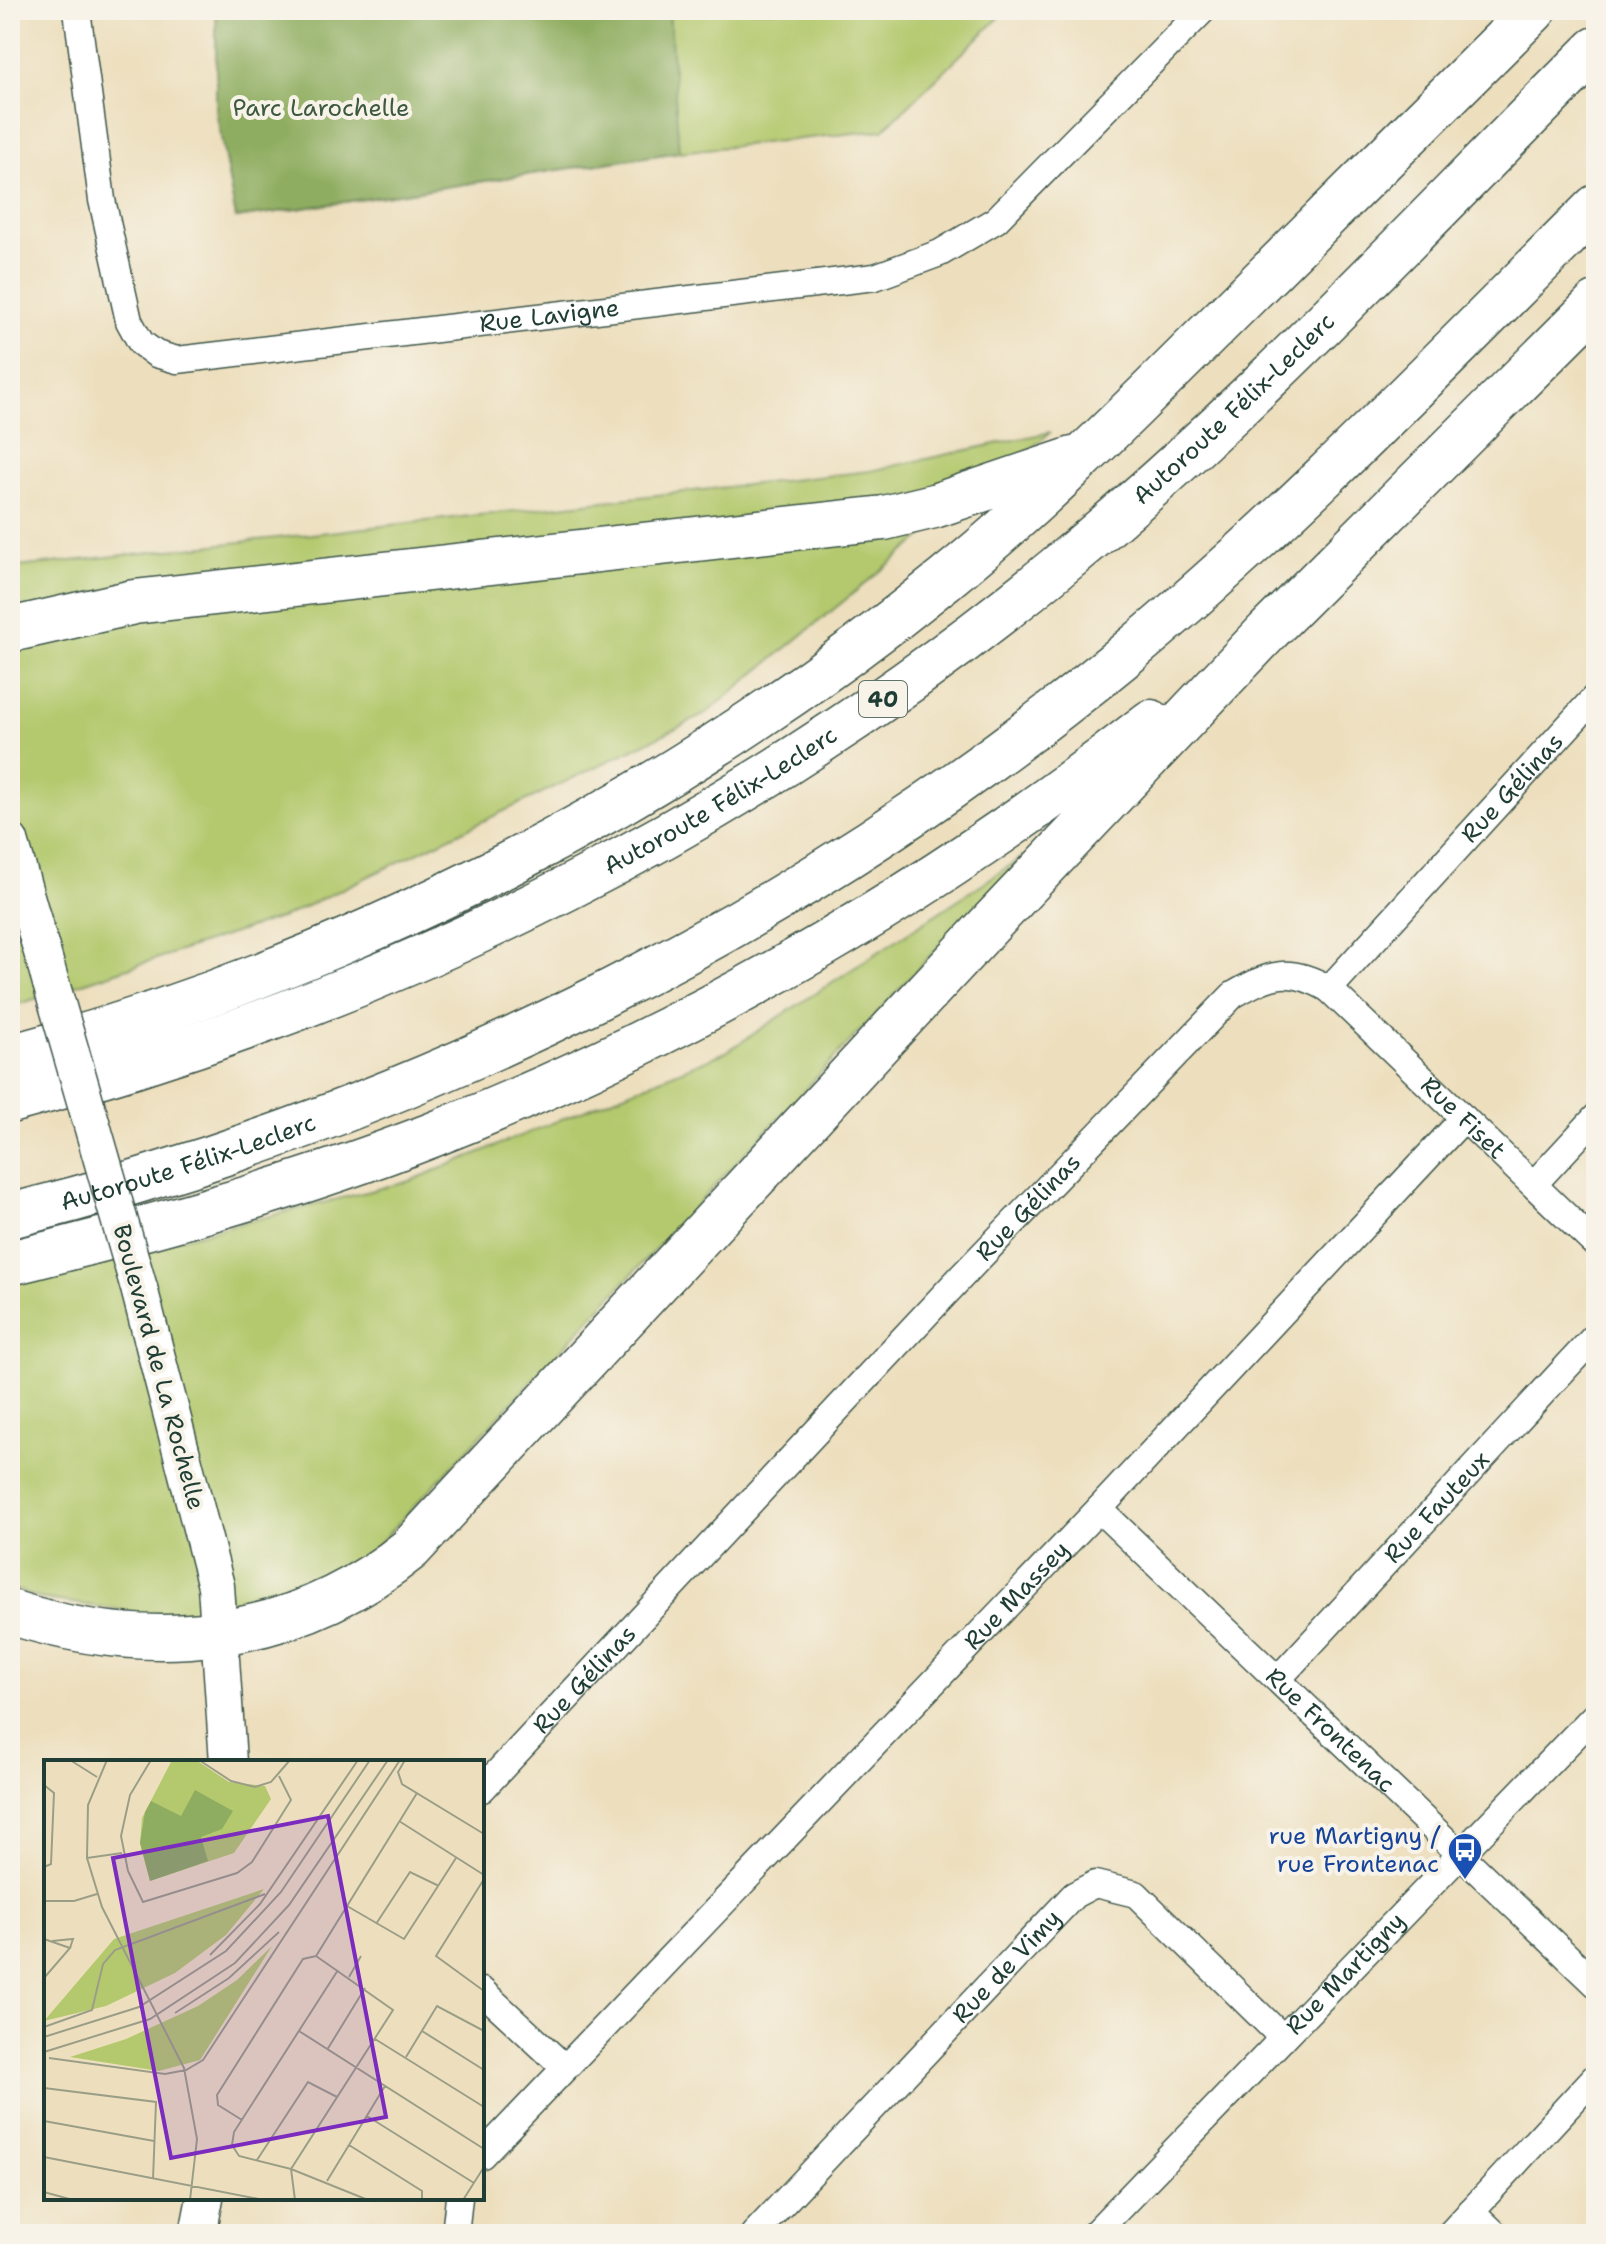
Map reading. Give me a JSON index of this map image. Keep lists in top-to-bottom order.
{
  "streets": {
    "highway": ["Autoroute Félix-Leclerc", "40"],
    "street": [
      "Rue Lavigne",
      "Rue Gélinas",
      "Rue Fiset",
      "Boulevard de La Rochelle",
      "Rue Fauteux",
      "Rue Massey",
      "Rue Frontenac",
      "Rue de Vimy",
      "Rue Martigny"
    ]
  },
  "crossings": [
    ["Rue Gélinas", "Rue Fiset"],
    ["Rue Fiset", "Rue Massey"],
    ["Rue Fauteux", "Rue Frontenac"],
    ["Rue Massey", "Rue Frontenac"],
    ["Rue Frontenac", "Rue Martigny"],
    ["Rue de Vimy", "Rue Martigny"]
  ],
  "parks": ["Parc Larochelle"],
  "places": {
    "bus stop": ["rue Martigny / rue Frontenac"]
  }
}
